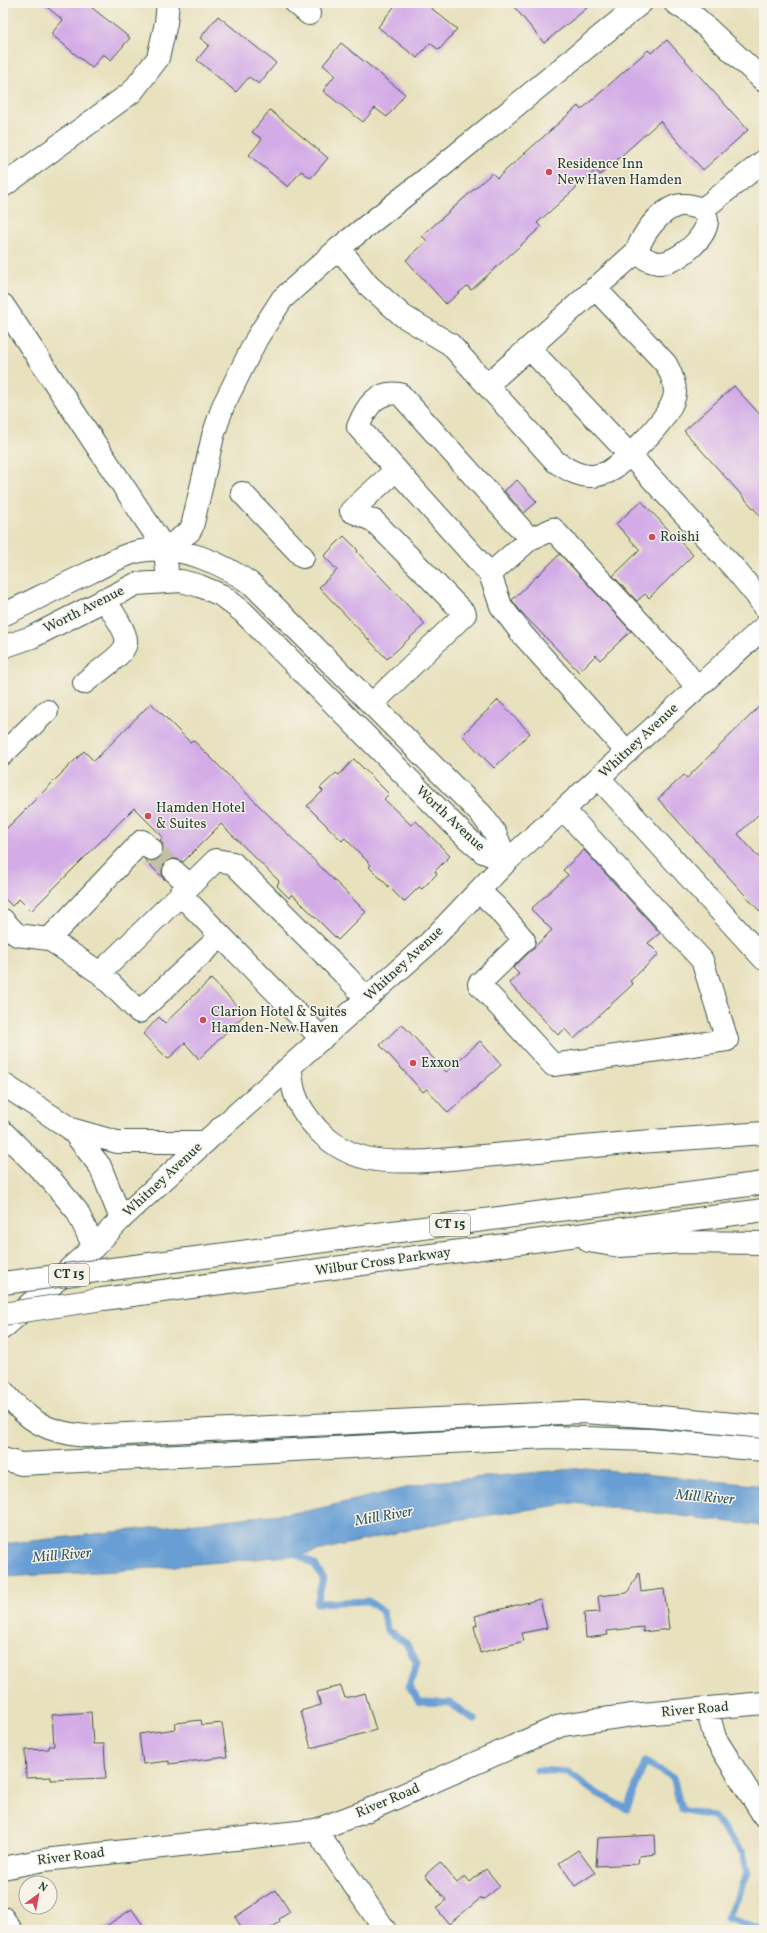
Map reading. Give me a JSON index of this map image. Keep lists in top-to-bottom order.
{
  "streets": {
    "main road": [
      "Worth Avenue",
      "Whitney Avenue",
      "CT 15",
      "Wilbur Cross Parkway",
      "River Road"
    ]
  },
  "crossings": [
    ["Worth Avenue", "Whitney Avenue"]
  ],
  "water": ["Mill River"],
  "places": [
    "Residence Inn New Haven Hamden",
    "Roishi",
    "Hamden Hotel & Suites",
    "Clarion Hotel & Suites Hamden-New Haven",
    "Exxon"
  ],
  "north": "top right"
}
